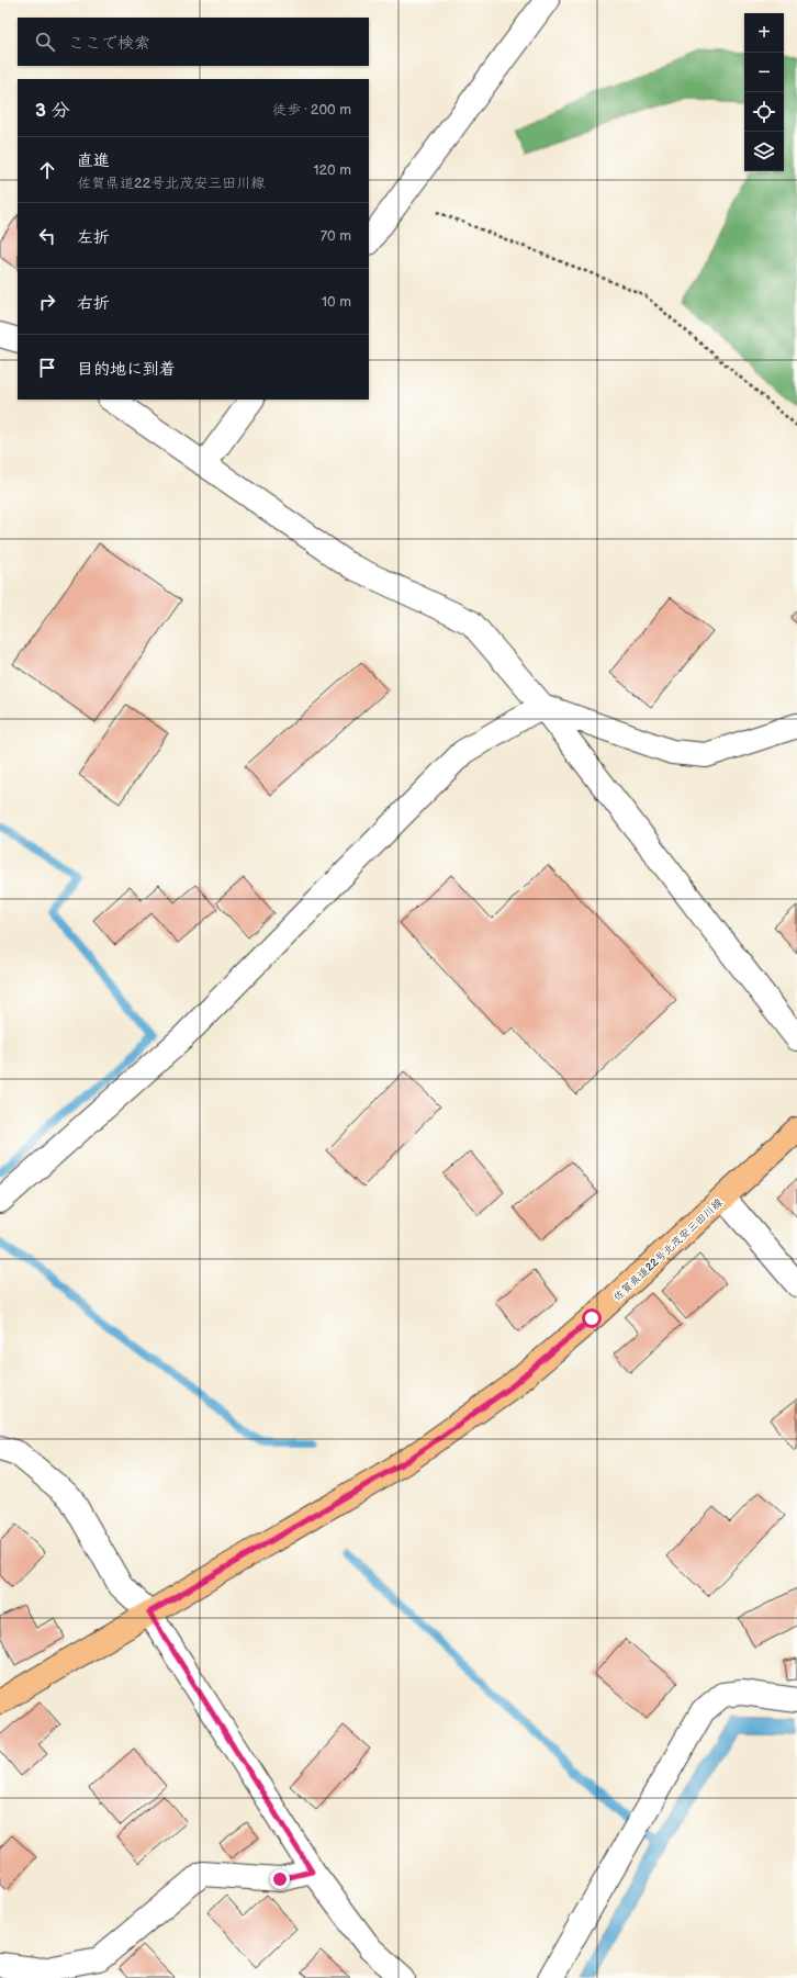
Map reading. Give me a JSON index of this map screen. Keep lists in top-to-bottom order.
{
  "streets": {
    "main road": ["佐賀県道22号北茂安三田川線"]
  },
  "page": {
    "map_buttons": ["+", "−"],
    "search": "ここで検索",
    "heading": ["3 分", "徒歩 · 200 m"],
    "list": [
      ["直進", "佐賀県道22号北茂安三田川線", "120 m"],
      ["左折", "70 m"],
      ["右折", "10 m"],
      "目的地に到着"
    ]
  }
}
